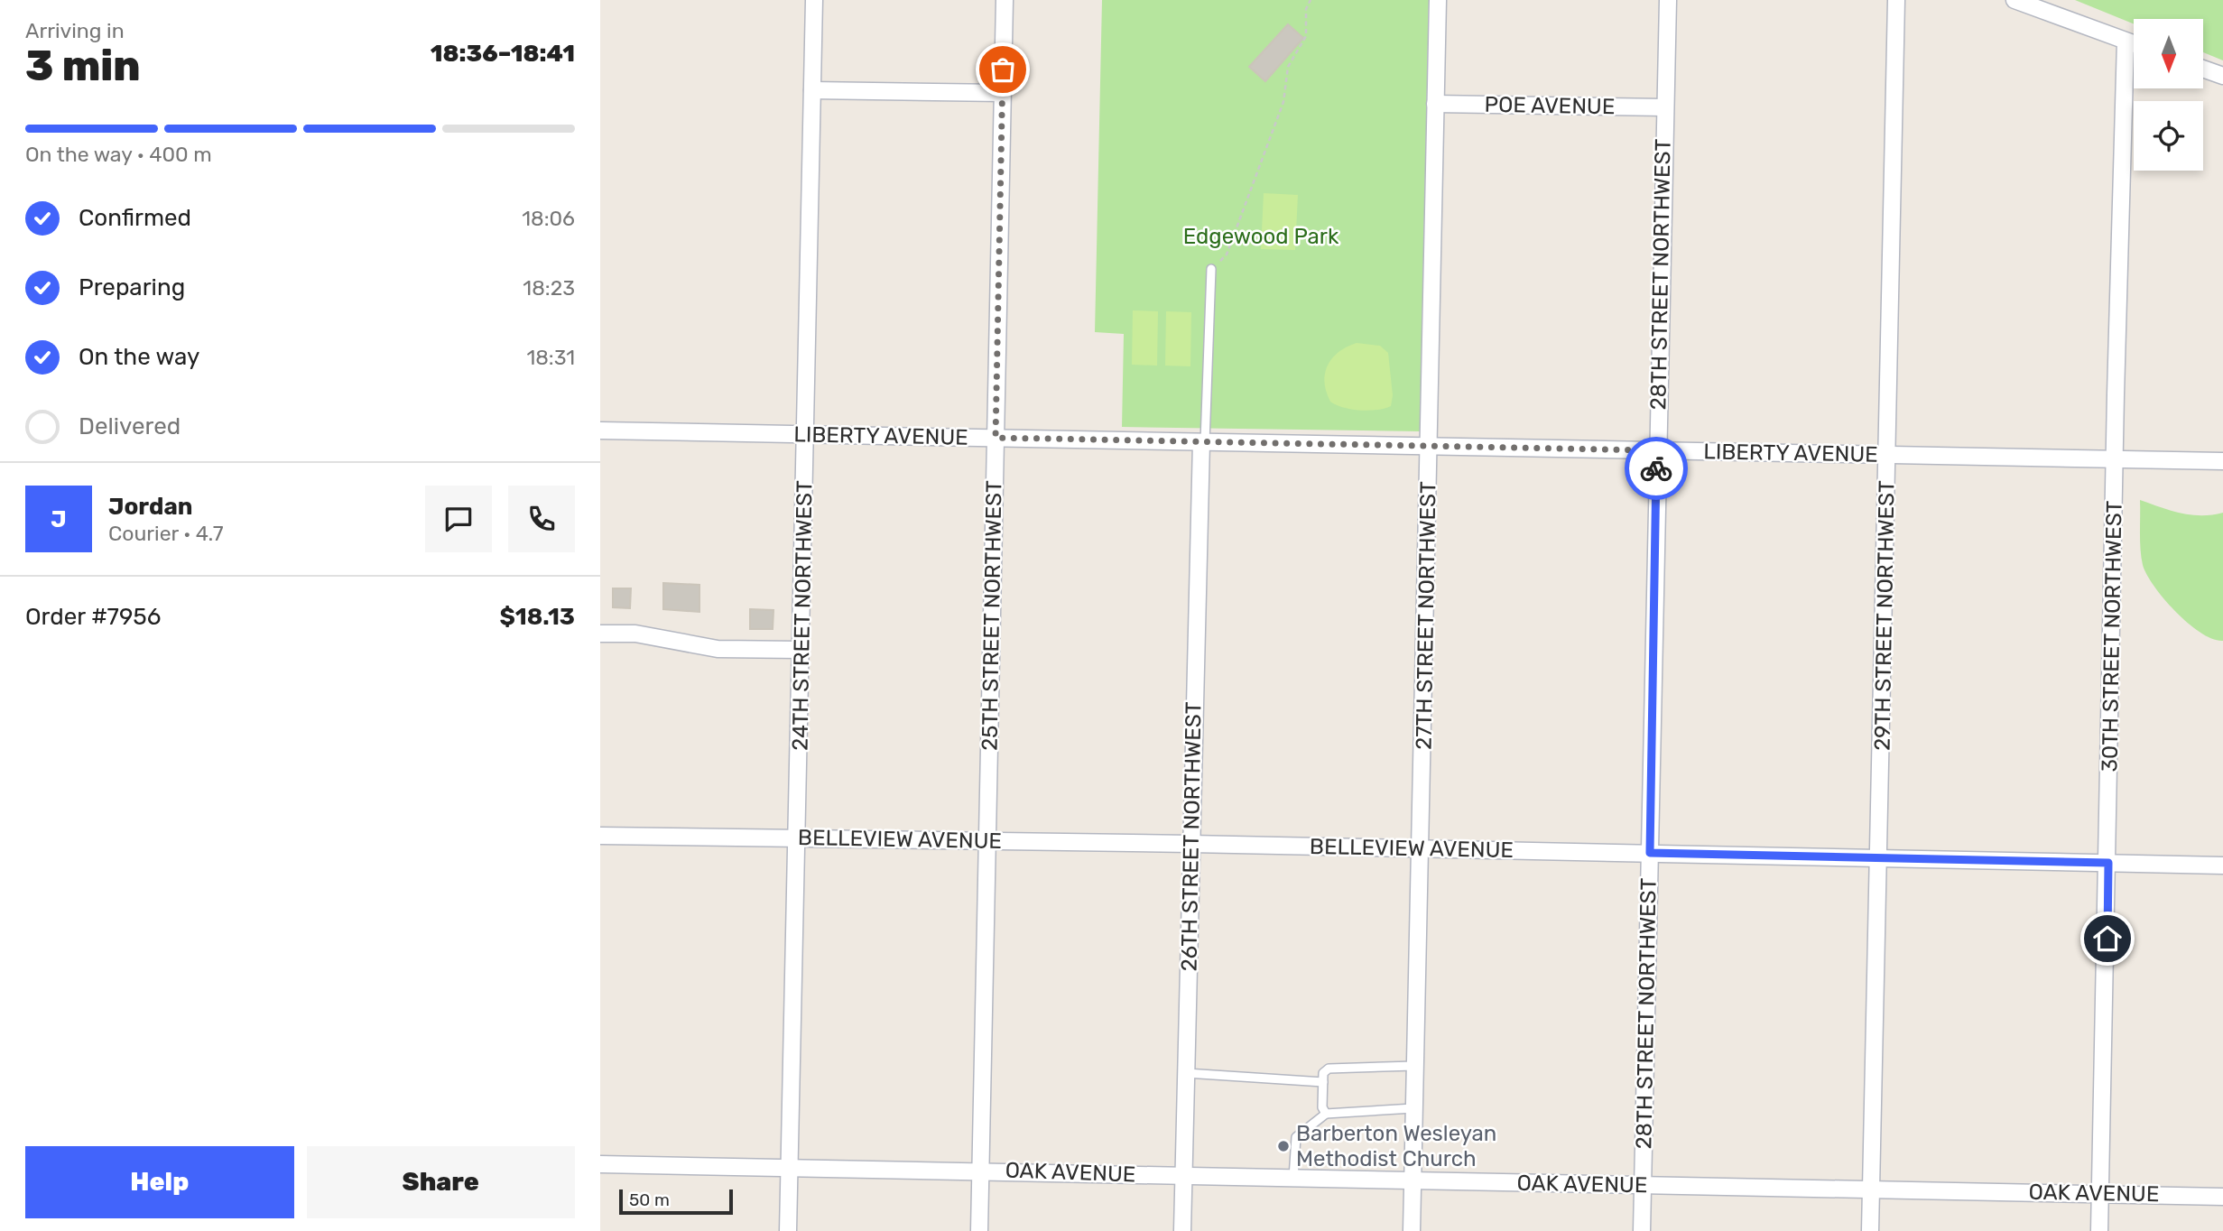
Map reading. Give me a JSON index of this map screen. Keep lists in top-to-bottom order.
{
  "streets": {
    "street": [
      "POE AVENUE",
      "28TH STREET NORTHWEST",
      "LIBERTY AVENUE",
      "24TH STREET NORTHWEST",
      "25TH STREET NORTHWEST",
      "27TH STREET NORTHWEST",
      "29TH STREET NORTHWEST",
      "30TH STREET NORTHWEST",
      "26TH STREET NORTHWEST",
      "BELLEVIEW AVENUE",
      "OAK AVENUE"
    ]
  },
  "crossings": [
    ["POE AVENUE", "28TH STREET NORTHWEST"],
    ["POE AVENUE", "27TH STREET NORTHWEST"],
    ["28TH STREET NORTHWEST", "LIBERTY AVENUE"],
    ["28TH STREET NORTHWEST", "BELLEVIEW AVENUE"],
    ["28TH STREET NORTHWEST", "OAK AVENUE"],
    ["LIBERTY AVENUE", "24TH STREET NORTHWEST"],
    ["LIBERTY AVENUE", "25TH STREET NORTHWEST"],
    ["LIBERTY AVENUE", "27TH STREET NORTHWEST"],
    ["LIBERTY AVENUE", "29TH STREET NORTHWEST"],
    ["LIBERTY AVENUE", "30TH STREET NORTHWEST"],
    ["LIBERTY AVENUE", "26TH STREET NORTHWEST"],
    ["24TH STREET NORTHWEST", "BELLEVIEW AVENUE"],
    ["24TH STREET NORTHWEST", "OAK AVENUE"],
    ["25TH STREET NORTHWEST", "BELLEVIEW AVENUE"],
    ["25TH STREET NORTHWEST", "OAK AVENUE"],
    ["27TH STREET NORTHWEST", "BELLEVIEW AVENUE"],
    ["27TH STREET NORTHWEST", "OAK AVENUE"],
    ["29TH STREET NORTHWEST", "BELLEVIEW AVENUE"],
    ["29TH STREET NORTHWEST", "OAK AVENUE"],
    ["30TH STREET NORTHWEST", "BELLEVIEW AVENUE"],
    ["30TH STREET NORTHWEST", "OAK AVENUE"],
    ["26TH STREET NORTHWEST", "BELLEVIEW AVENUE"],
    ["26TH STREET NORTHWEST", "OAK AVENUE"]
  ],
  "parks": ["Edgewood Park"],
  "places": ["Barberton Wesleyan Methodist Church"],
  "scale_bar": "50 m",
  "north": "bottom",
  "page": {
    "heading": ["3 min", "Arriving in", "18:36–18:41"],
    "panel": [
      "Jordan",
      "Courier · 4.7",
      "Order #7956",
      "$18.13"
    ],
    "bar": "On the way · 400 m",
    "list": [
      ["Confirmed", "18:06"],
      ["Preparing", "18:23"],
      ["On the way", "18:31"],
      "Delivered"
    ],
    "round": "J",
    "buttons": ["Help", "Share"],
    "scale": "50 m"
  }
}
